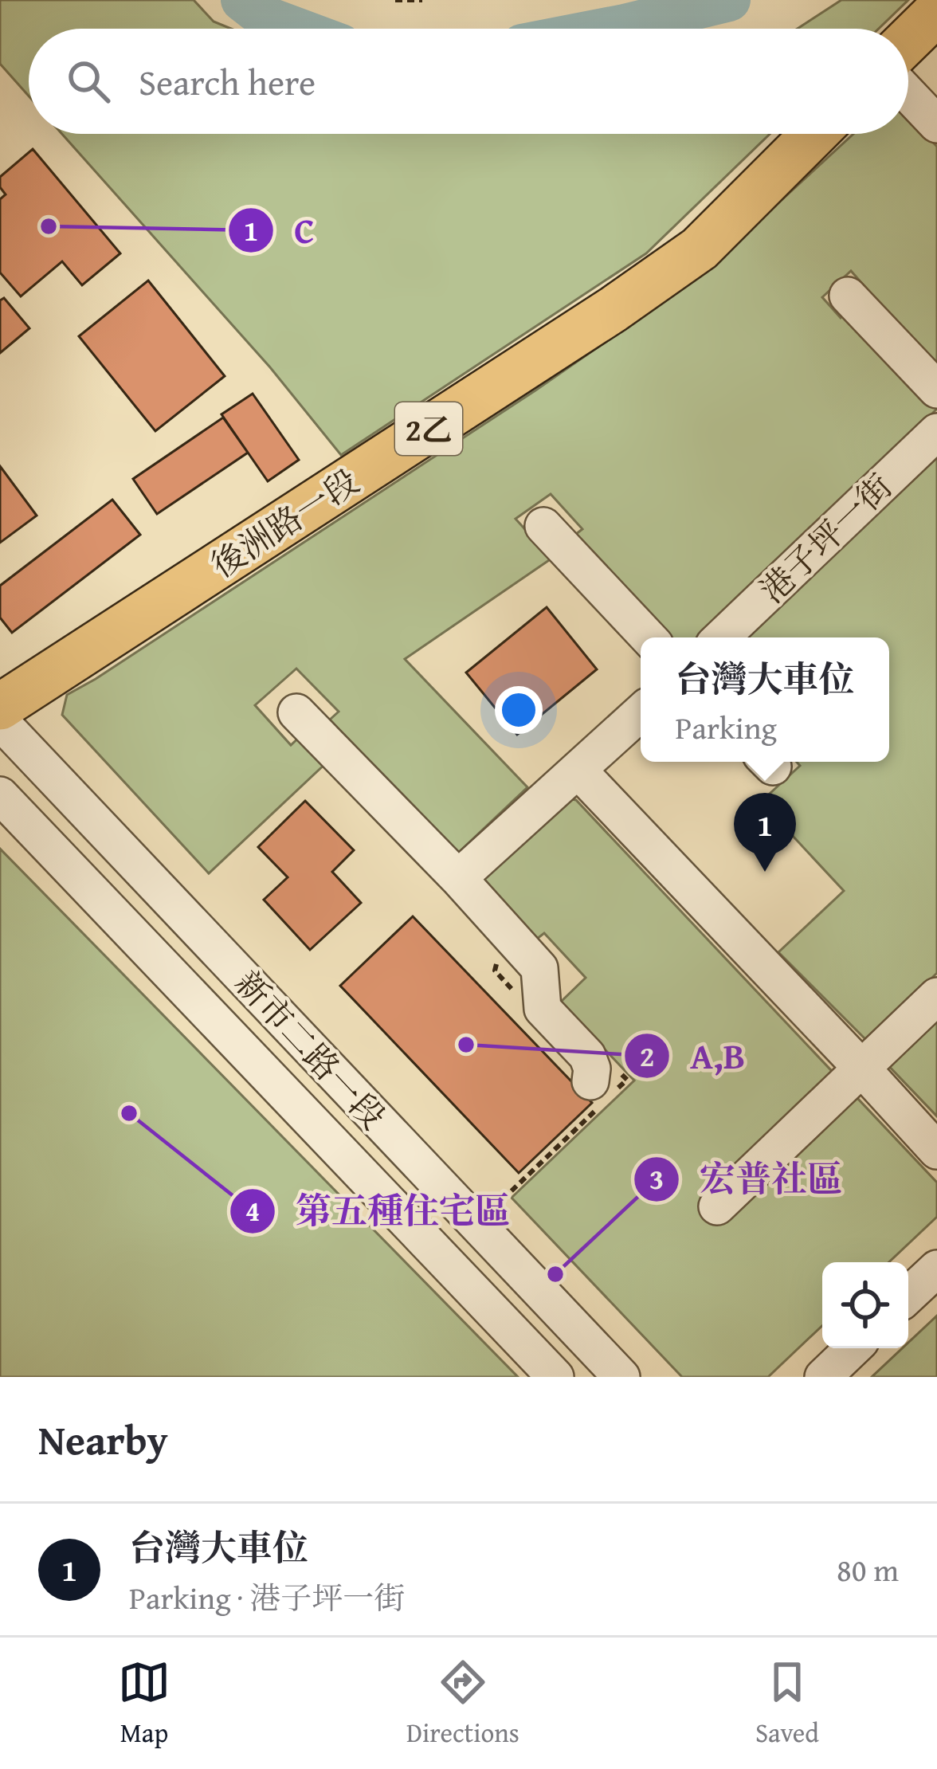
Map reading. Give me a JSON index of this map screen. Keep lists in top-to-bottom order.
{
  "streets": {
    "main road": ["2乙", "後洲路一段"],
    "street": ["港子坪一街", "新市二路一段"]
  },
  "places": [
    "C",
    "A,B",
    "第五種住宅區",
    "宏普社區"
  ],
  "page": {
    "search": "Search here",
    "popup": ["台灣大車位", "Parking"],
    "pins": "1",
    "heading": "Nearby",
    "list": [
      {
        "mark": "1",
        "name": "台灣大車位",
        "note": "Parking · 港子坪一街",
        "value": "80 m"
      }
    ],
    "nav": ["Map", "Directions", "Saved"]
  }
}
